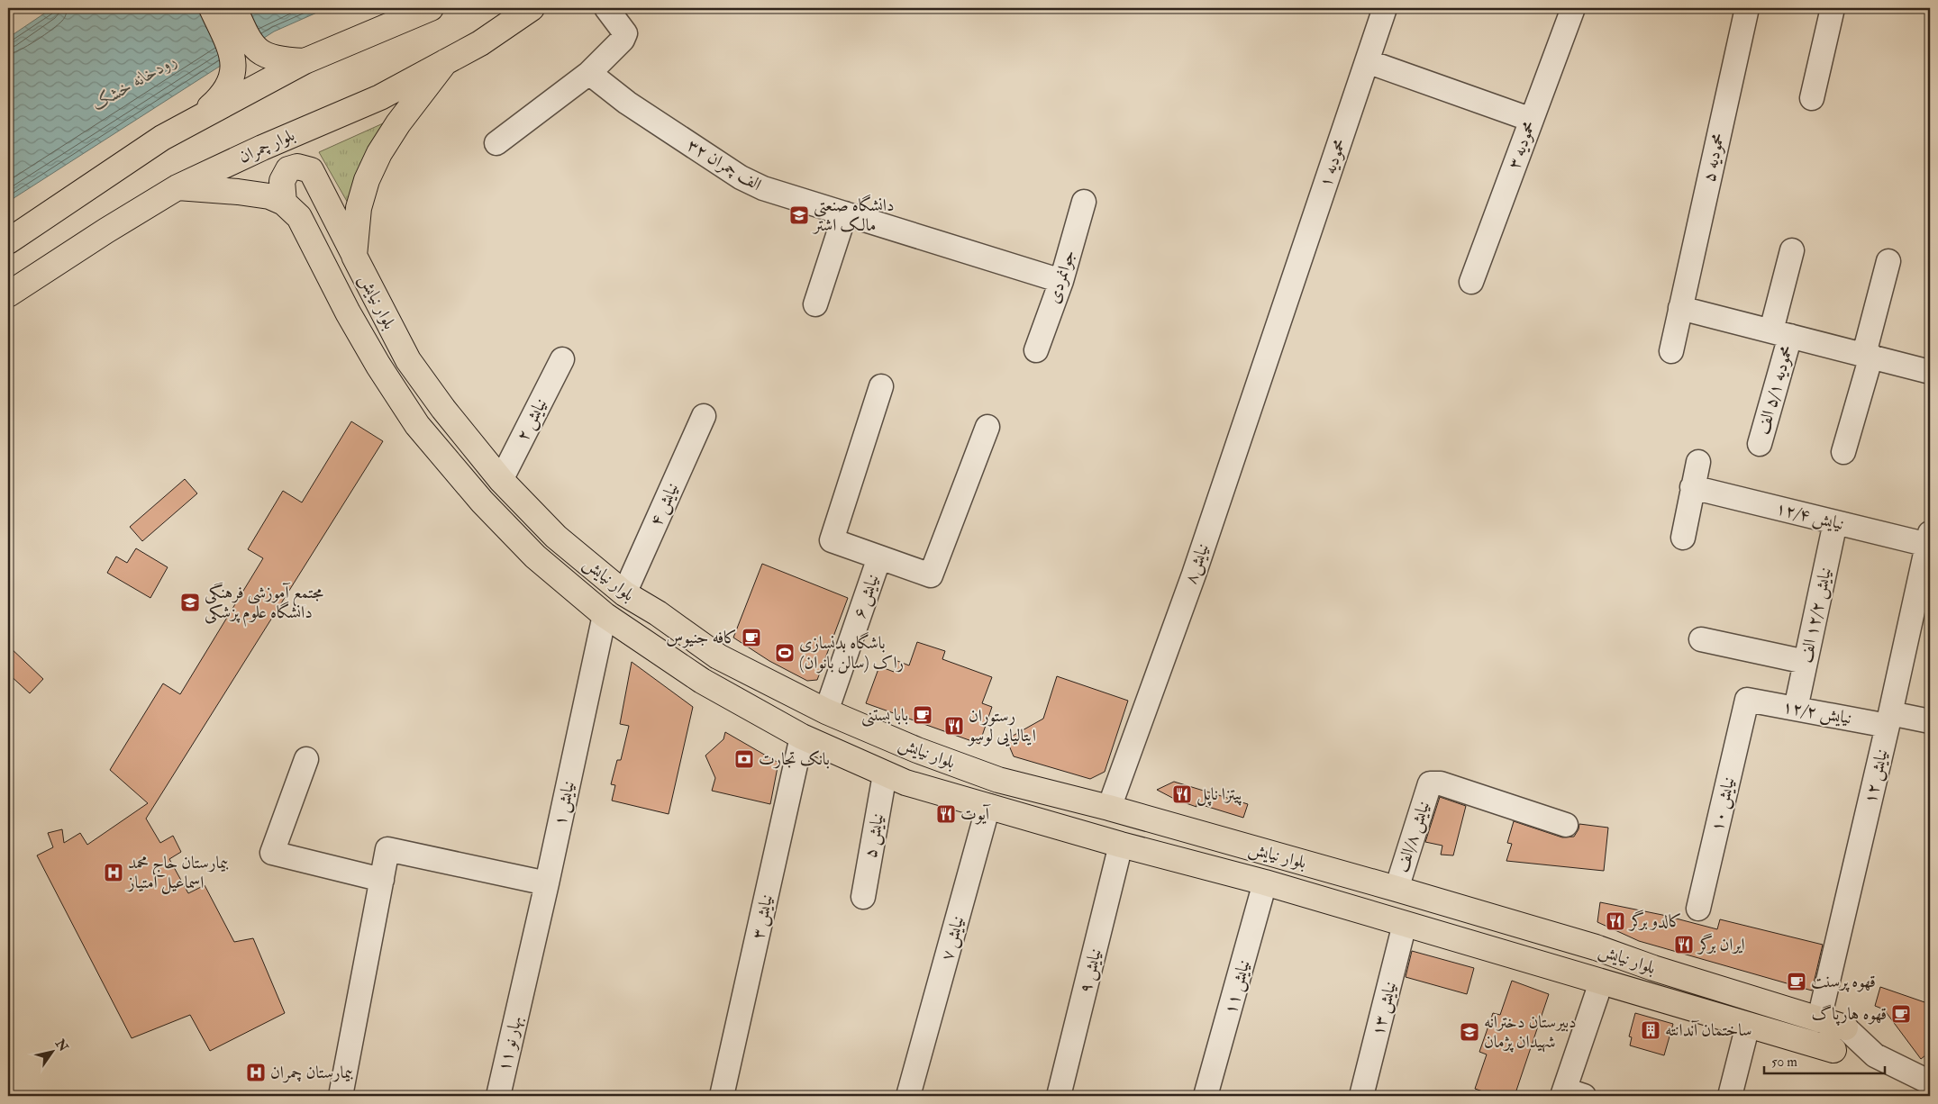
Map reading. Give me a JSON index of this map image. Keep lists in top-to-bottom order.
{
  "streets": {
    "main road": ["بلوار چمران", "بلوار نیایش"],
    "street": [
      "۳ محمودیه",
      "۵ محمودیه",
      "۱ محمودیه",
      "۳۲ الف چمران",
      "جوانمردی",
      "محمودیه ۵/۱ الف",
      "نیایش ۲",
      "نیایش ۴",
      "۱۲/۴ نیایش",
      "نیایش۸",
      "نیایش ۶",
      "نیایش ۱۲/۲ الف",
      "۱۲/۲ نیایش",
      "نیایش ۱۲",
      "نیایش ۱",
      "نیایش ۱۰",
      "نیایش ۵",
      "نیایش ۸/الف",
      "نیایش ۳",
      "نیایش ۷",
      "نیایش ۹",
      "نیایش ۱۱",
      "نیایش ۱۳",
      "۱۱ بهار نو"
    ]
  },
  "crossings": [
    ["بلوار چمران", "بلوار نیایش"],
    ["۱ محمودیه", "نیایش۸"],
    ["۳۲ الف چمران", "جوانمردی"],
    ["بلوار نیایش", "نیایش ۲"],
    ["بلوار نیایش", "نیایش ۴"],
    ["بلوار نیایش", "نیایش۸"],
    ["بلوار نیایش", "نیایش ۶"],
    ["بلوار نیایش", "نیایش ۱۲"],
    ["بلوار نیایش", "نیایش ۱"],
    ["بلوار نیایش", "نیایش ۵"],
    ["بلوار نیایش", "نیایش ۸/الف"],
    ["بلوار نیایش", "نیایش ۳"],
    ["بلوار نیایش", "نیایش ۷"],
    ["بلوار نیایش", "نیایش ۹"],
    ["بلوار نیایش", "نیایش ۱۱"],
    ["بلوار نیایش", "نیایش ۱۳"],
    ["۱۲/۴ نیایش", "نیایش ۱۲/۲ الف"],
    ["۱۲/۴ نیایش", "نیایش ۱۲"],
    ["نیایش ۱۲/۲ الف", "۱۲/۲ نیایش"],
    ["۱۲/۲ نیایش", "نیایش ۱۲"],
    ["۱۲/۲ نیایش", "نیایش ۱۰"],
    ["نیایش ۱", "۱۱ بهار نو"]
  ],
  "water": ["رودخانه خشک"],
  "places": {
    "school or university": ["دانشگاه صنعتی مالک اشتر", "مجتمع آموزشی فرهنگی دانشگاه علوم پزشکی", "دبیرستان دخترانه شهیدان پژمان"],
    "cafe": [
      "کافه جنیوس",
      "بابا بستنی",
      "قهوه پرسنت",
      "قهوه هارپاگ"
    ],
    "sports": ["باشگاه بدنسازی راک (سالن بانوان)"],
    "restaurant": [
      "رستوران ایتالیایی لوسو",
      "پیتزا ناپل",
      "آیوت",
      "کالدو برگر",
      "ایران برگر"
    ],
    "bank": ["بانک تجارت"],
    "hospital": ["بیمارستان حاج محمد اسماعیل امتیاز", "بیمارستان چمران"],
    "building": ["ساختمان آندانته"]
  },
  "scale_bar": "50 m",
  "north": "top right"
}
